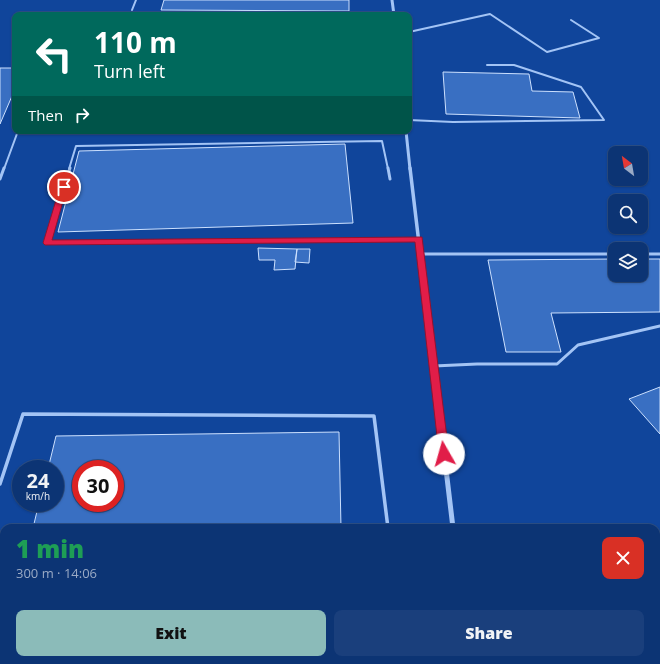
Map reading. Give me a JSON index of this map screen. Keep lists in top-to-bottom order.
{
  "north": "top left",
  "page": {
    "turn": ["110 m", "Turn left"],
    "then": "Then",
    "speed": "24 km/h",
    "limit": "30",
    "heading": ["1 min", "300 m · 14:06"],
    "buttons": ["Exit", "Share"]
  }
}
